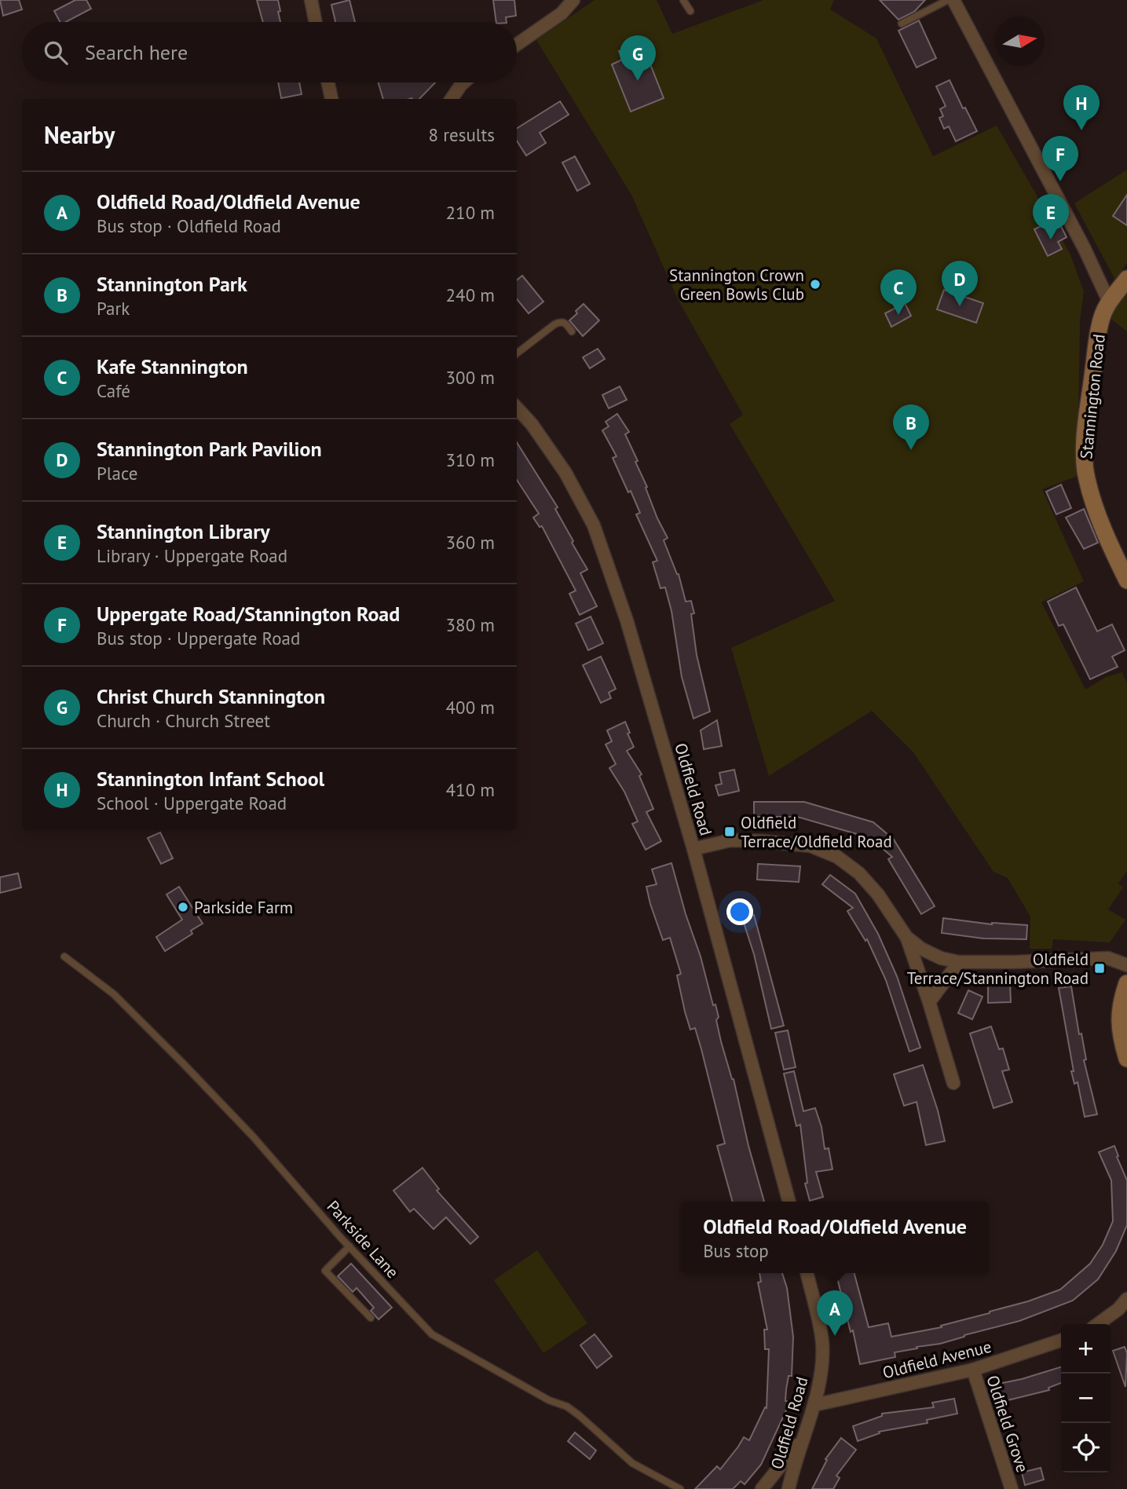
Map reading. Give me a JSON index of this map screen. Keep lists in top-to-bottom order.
{
  "streets": {
    "main road": ["Stannington Road"],
    "street": ["Oldfield Road", "Oldfield Avenue", "Oldfield Grove"],
    "lane": ["Parkside Lane"]
  },
  "crossings": [
    ["Oldfield Road", "Oldfield Avenue"],
    ["Oldfield Avenue", "Oldfield Grove"]
  ],
  "places": {
    "other": ["Stannington Crown Green Bowls Club", "Parkside Farm"],
    "transit": ["Oldfield Terrace/Oldfield Road", "Oldfield Terrace/Stannington Road"]
  },
  "north": "right",
  "page": {
    "search": "Search here",
    "pins": [
      "G",
      "H",
      "F",
      "E",
      "D",
      "C",
      "B",
      "A"
    ],
    "heading": ["Nearby", "8 results"],
    "list": [
      {
        "mark": "A",
        "name": "Oldfield Road/Oldfield Avenue",
        "note": "Bus stop · Oldfield Road",
        "value": "210 m"
      },
      {
        "mark": "B",
        "name": "Stannington Park",
        "note": "Park",
        "value": "240 m"
      },
      {
        "mark": "C",
        "name": "Kafe Stannington",
        "note": "Café",
        "value": "300 m"
      },
      {
        "mark": "D",
        "name": "Stannington Park Pavilion",
        "note": "Place",
        "value": "310 m"
      },
      {
        "mark": "E",
        "name": "Stannington Library",
        "note": "Library · Uppergate Road",
        "value": "360 m"
      },
      {
        "mark": "F",
        "name": "Uppergate Road/Stannington Road",
        "note": "Bus stop · Uppergate Road",
        "value": "380 m"
      },
      {
        "mark": "G",
        "name": "Christ Church Stannington",
        "note": "Church · Church Street",
        "value": "400 m"
      },
      {
        "mark": "H",
        "name": "Stannington Infant School",
        "note": "School · Uppergate Road",
        "value": "410 m"
      }
    ],
    "popup": ["Oldfield Road/Oldfield Avenue", "Bus stop"],
    "map_buttons": ["+", "−"]
  }
}
